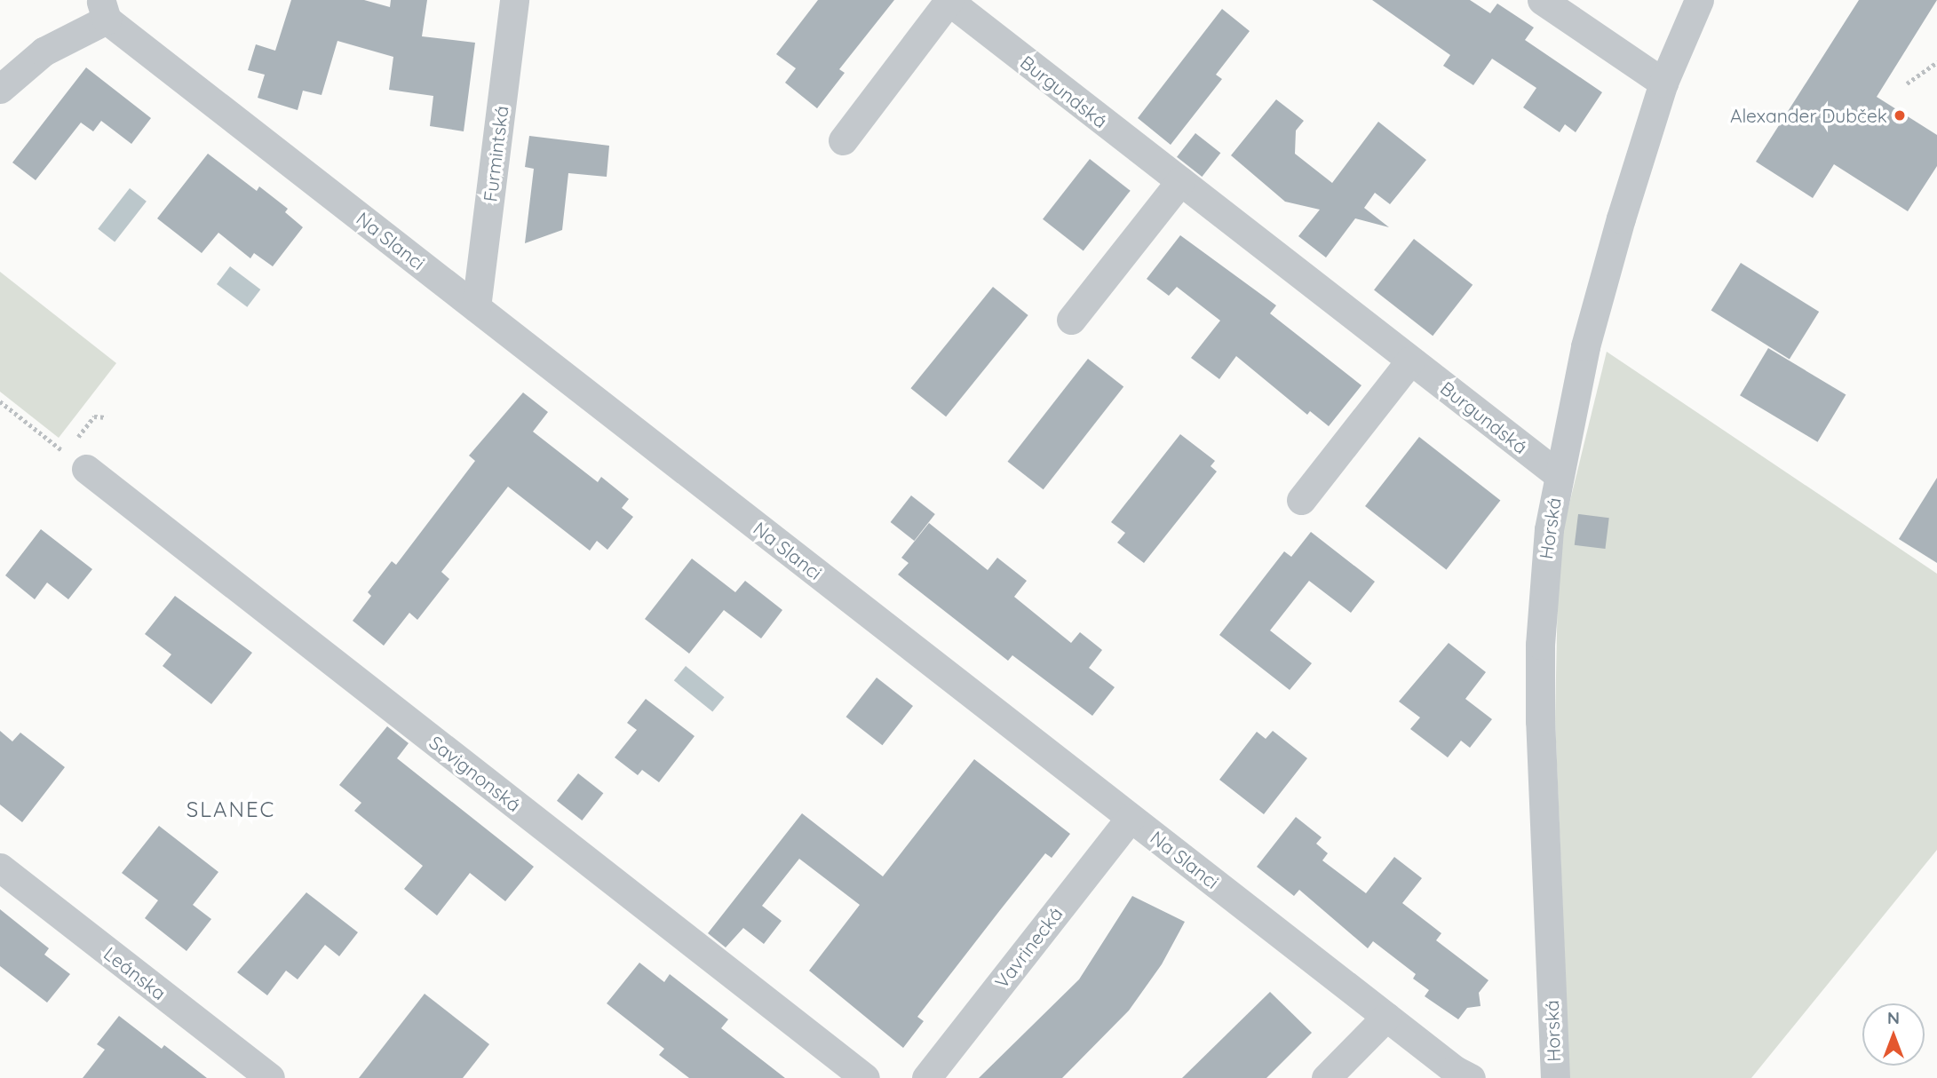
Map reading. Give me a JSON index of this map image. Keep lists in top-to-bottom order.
{
  "streets": {
    "street": [
      "Burgundská",
      "Furmintská",
      "Na Slanci",
      "Horská",
      "Savignonská",
      "Vavrinecká",
      "Leánska"
    ]
  },
  "crossings": [
    ["Burgundská", "Horská"],
    ["Furmintská", "Na Slanci"],
    ["Na Slanci", "Vavrinecká"]
  ],
  "districts": ["SLANEC"],
  "places": ["Alexander Dubček"],
  "north": "top"
}
